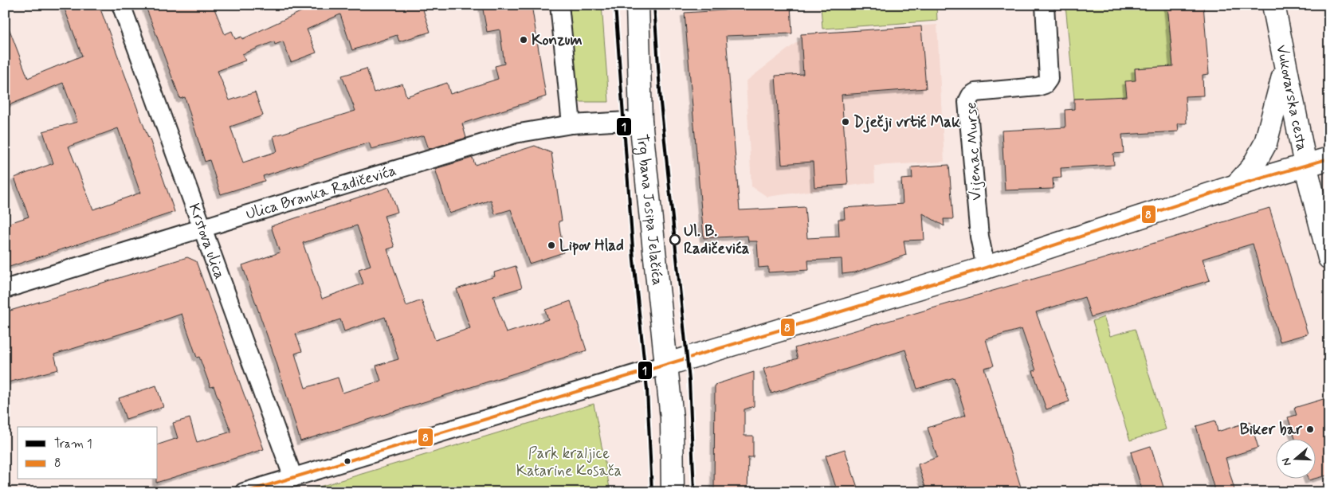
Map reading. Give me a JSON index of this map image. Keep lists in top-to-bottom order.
{
  "streets": {
    "main road": ["Vukovarska cesta", "Trg bana Josipa Jelačića"],
    "street": ["Vijenac Murse", "Ulica Branka Radičevića", "Krstova ulica"]
  },
  "crossings": [
    ["Ulica Branka Radičevića", "Trg bana Josipa Jelačića"],
    ["Ulica Branka Radičevića", "Krstova ulica"]
  ],
  "parks": ["Park kraljice Katarine Kosača"],
  "places": [
    "Konzum",
    "Dječji vrtić Mak",
    "Ul. B. Radičevića",
    "Lipov Hlad",
    "Biker bar"
  ],
  "lines": ["tram line 1", "transit line 8"],
  "legend": ["Tram 1", "8"],
  "north": "left"
}
